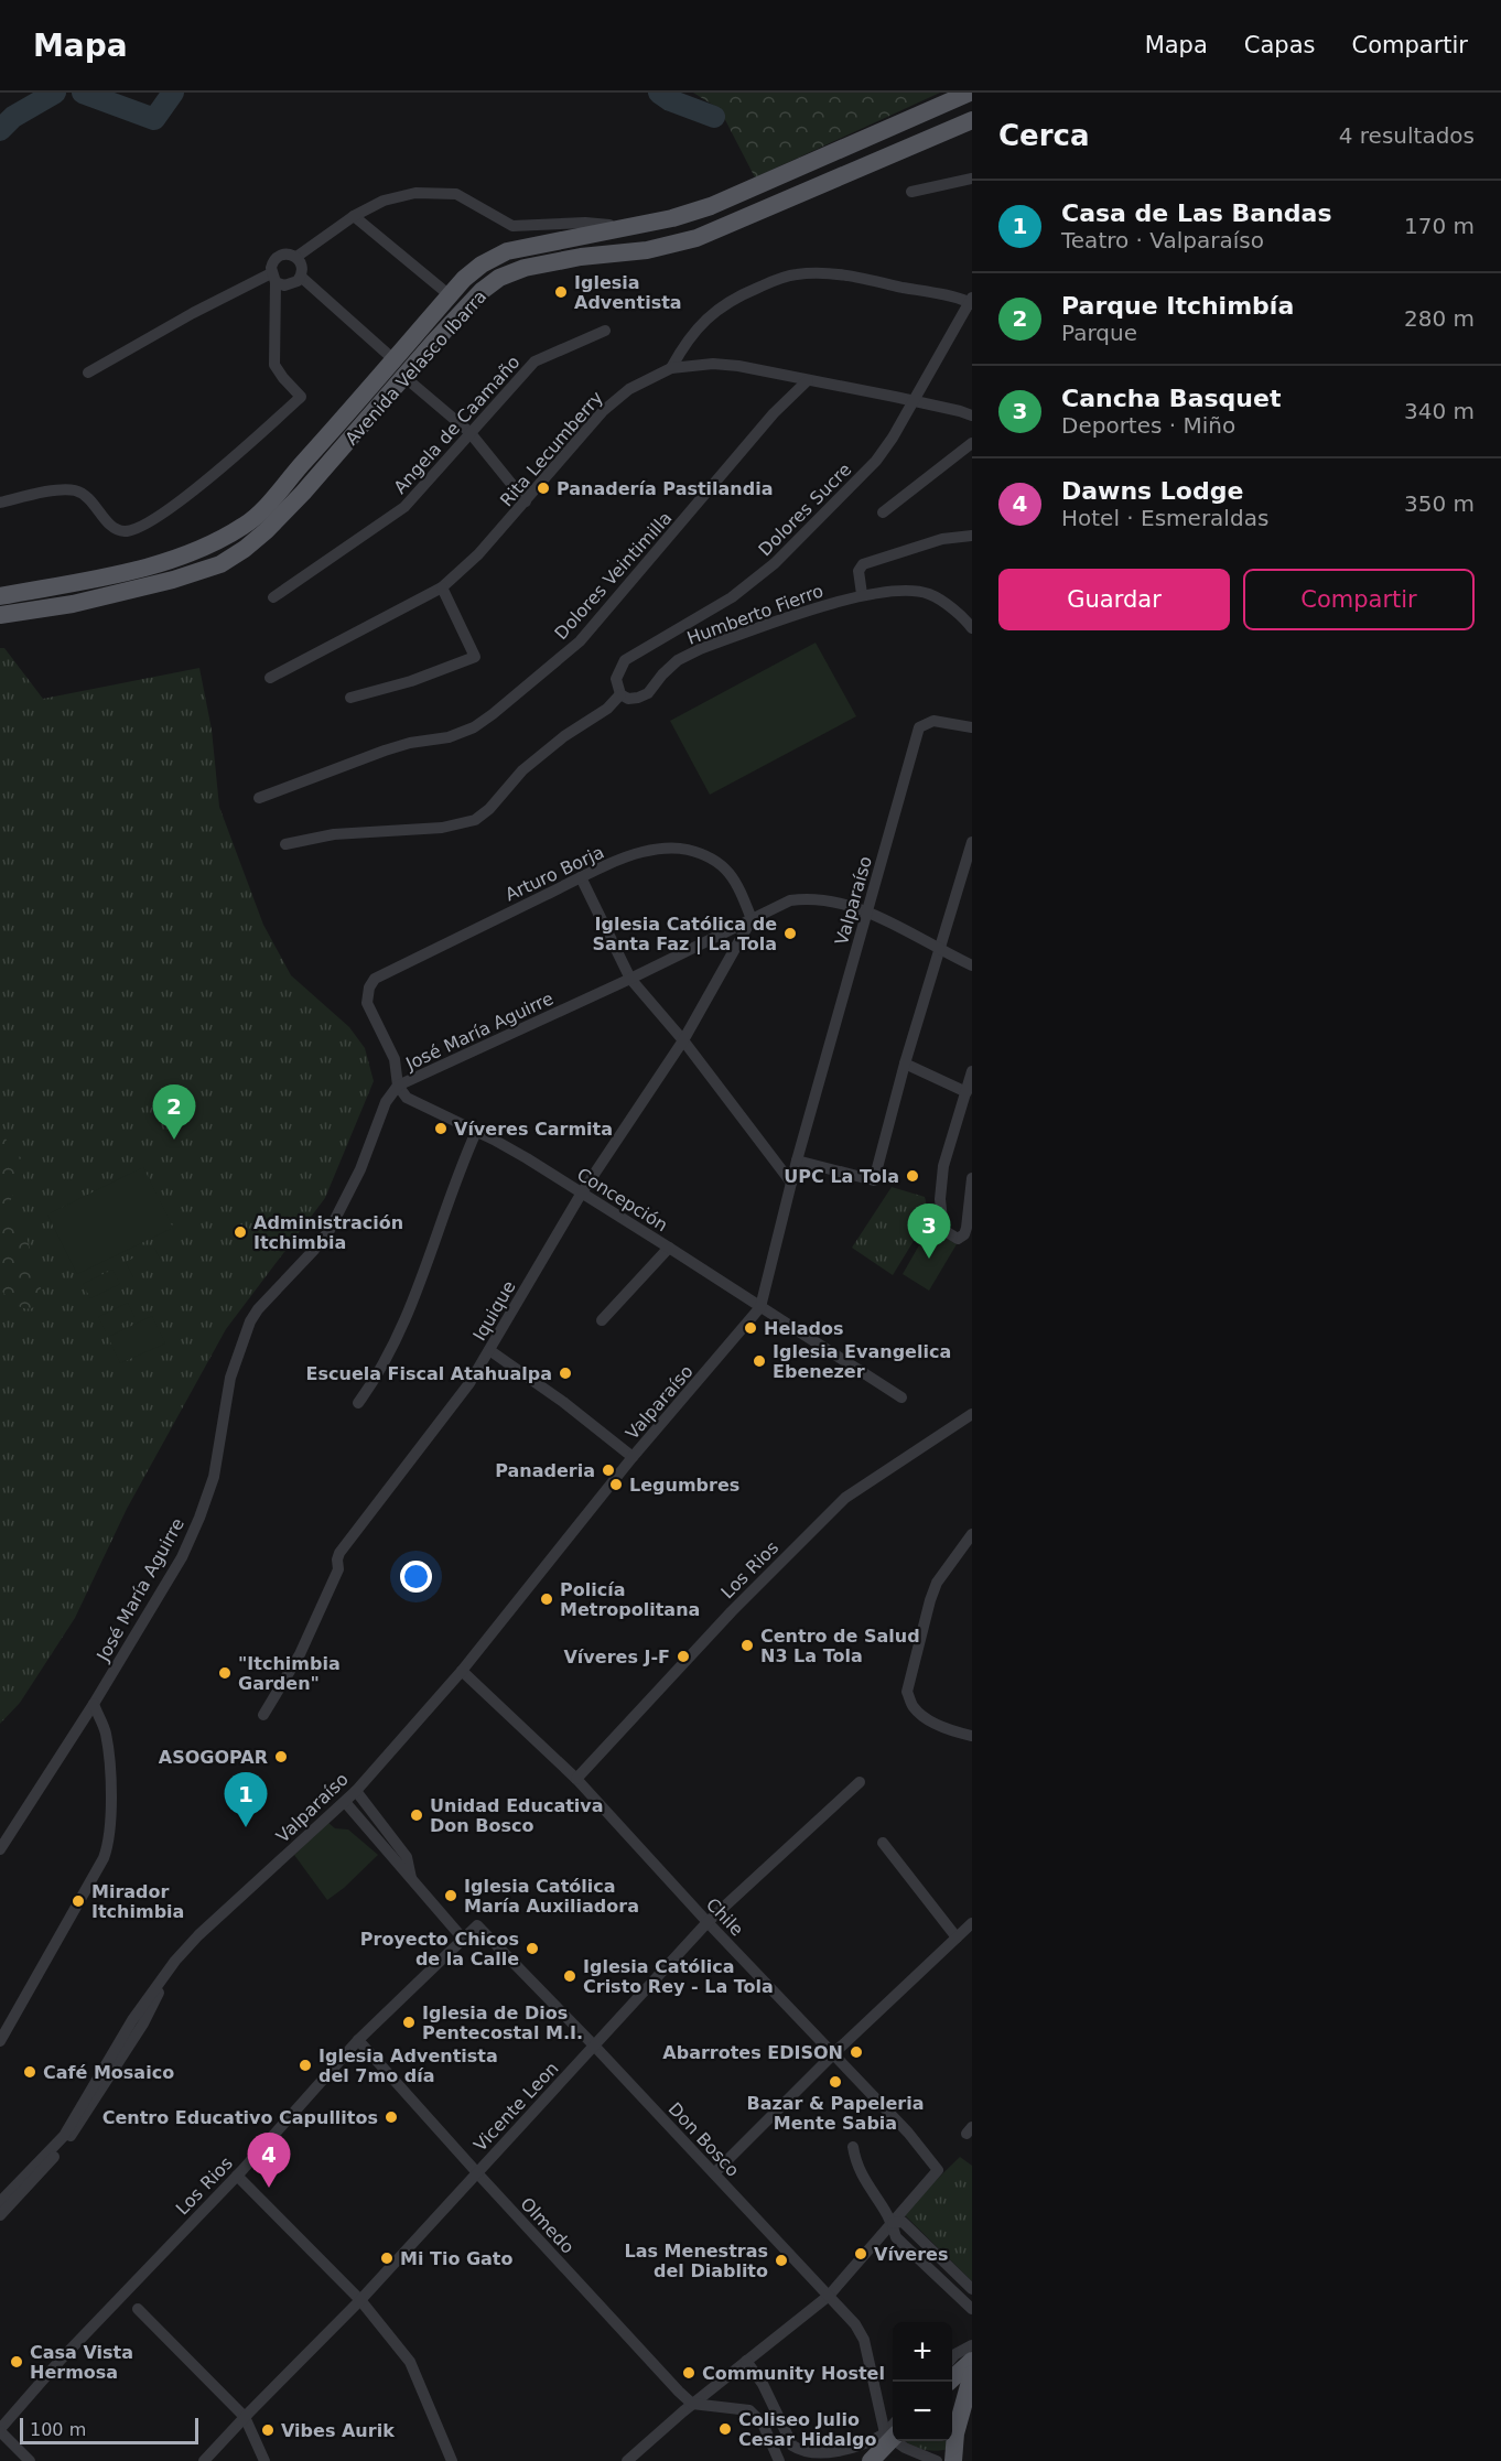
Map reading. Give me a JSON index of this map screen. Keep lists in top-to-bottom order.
{
  "streets": {
    "main road": ["Avenida Velasco Ibarra"],
    "street": [
      "Angela de Caamaño",
      "Rita Lecumberry",
      "Dolores Sucre",
      "Dolores Veintimilla",
      "Humberto Fierro",
      "Arturo Borja",
      "Valparaíso",
      "José María Aguirre",
      "Concepción",
      "Iquique",
      "Los Rios",
      "Chile",
      "Vicente Leon",
      "Don Bosco",
      "Olmedo"
    ]
  },
  "crossings": [
    ["Rita Lecumberry", "Dolores Sucre"],
    ["Rita Lecumberry", "Dolores Veintimilla"],
    ["Dolores Sucre", "Humberto Fierro"],
    ["Arturo Borja", "José María Aguirre"],
    ["Arturo Borja", "Concepción"],
    ["Arturo Borja", "Iquique"],
    ["Valparaíso", "José María Aguirre"],
    ["Valparaíso", "Concepción"],
    ["Valparaíso", "Chile"],
    ["José María Aguirre", "Concepción"],
    ["José María Aguirre", "Iquique"],
    ["Concepción", "Iquique"],
    ["Los Rios", "Chile"],
    ["Los Rios", "Don Bosco"],
    ["Los Rios", "Olmedo"],
    ["Chile", "Vicente Leon"],
    ["Vicente Leon", "Don Bosco"],
    ["Vicente Leon", "Olmedo"]
  ],
  "places": [
    "Iglesia Adventista",
    "Panadería Pastilandia",
    "Iglesia Católica de Santa Faz | La Tola",
    "Víveres Carmita",
    "UPC La Tola",
    "Administración Itchimbia",
    "Helados",
    "Iglesia Evangelica Ebenezer",
    "Escuela Fiscal Atahualpa",
    "Panaderia",
    "Legumbres",
    "Policía Metropolitana",
    "Centro de Salud N3 La Tola",
    "Víveres J-F",
    "\"Itchimbia Garden\"",
    "ASOGOPAR",
    "Unidad Educativa Don Bosco",
    "Iglesia Católica María Auxiliadora",
    "Mirador Itchimbia",
    "Proyecto Chicos de la Calle",
    "Iglesia Católica Cristo Rey - La Tola",
    "Iglesia de Dios Pentecostal M.I.",
    "Abarrotes EDISON",
    "Iglesia Adventista del 7mo día",
    "Café Mosaico",
    "Bazar & Papeleria Mente Sabia",
    "Centro Educativo Capullitos",
    "Víveres",
    "Mi Tio Gato",
    "Las Menestras del Diablito",
    "Casa Vista Hermosa",
    "Community Hostel",
    "Coliseo Julio Cesar Hidalgo",
    "Vibes Aurik"
  ],
  "scale_bar": "100 m",
  "page": {
    "header": "Mapa",
    "nav": ["Mapa", "Capas", "Compartir"],
    "heading": ["Cerca", "4 resultados"],
    "list": [
      {
        "mark": "1",
        "name": "Casa de Las Bandas",
        "note": "Teatro · Valparaíso",
        "value": "170 m"
      },
      {
        "mark": "2",
        "name": "Parque Itchimbía",
        "note": "Parque",
        "value": "280 m"
      },
      {
        "mark": "3",
        "name": "Cancha Basquet",
        "note": "Deportes · Miño",
        "value": "340 m"
      },
      {
        "mark": "4",
        "name": "Dawns Lodge",
        "note": "Hotel · Esmeraldas",
        "value": "350 m"
      }
    ],
    "buttons": ["Guardar", "Compartir"],
    "pins": [
      "2",
      "3",
      "1",
      "4"
    ],
    "map_buttons": ["+", "−"],
    "scale": "100 m"
  }
}
